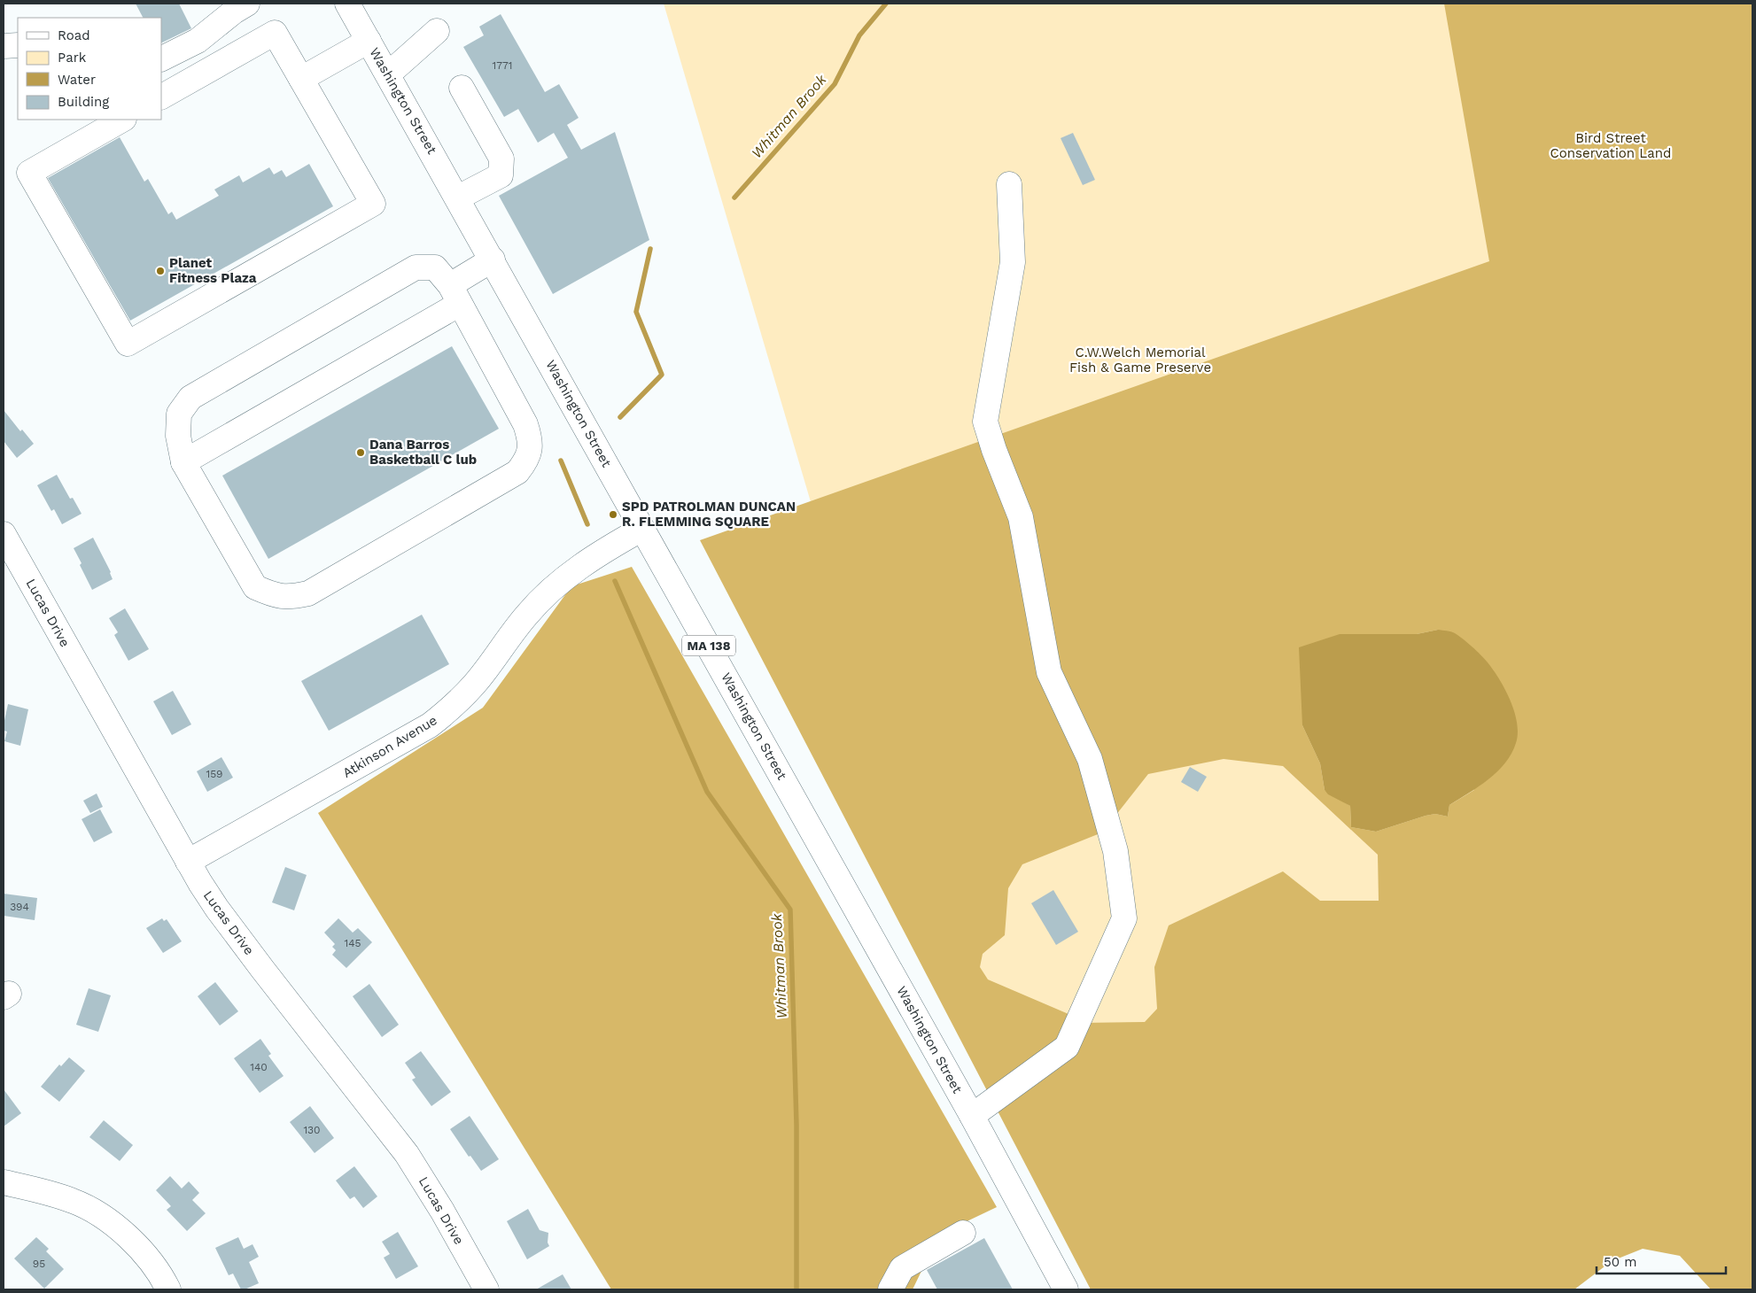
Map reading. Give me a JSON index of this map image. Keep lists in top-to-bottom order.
{
  "streets": {
    "street": [
      "Washington Street",
      "Lucas Drive",
      "MA 138",
      "Atkinson Avenue"
    ]
  },
  "crossings": [
    ["Washington Street", "Atkinson Avenue"],
    ["Lucas Drive", "Atkinson Avenue"]
  ],
  "water": ["Whitman Brook"],
  "parks": ["Bird Street Conservation Land", "C.W.Welch Memorial Fish & Game Preserve"],
  "places": ["Planet Fitness Plaza", "Dana Barros Basketball C lub", "SPD PATROLMAN DUNCAN R. FLEMMING SQUARE"],
  "house_numbers": [
    "1771",
    "159",
    "394",
    "145",
    "140",
    "130",
    "95"
  ],
  "legend": [
    "Road",
    "Park",
    "Water",
    "Building"
  ],
  "scale_bar": "50 m"
}
